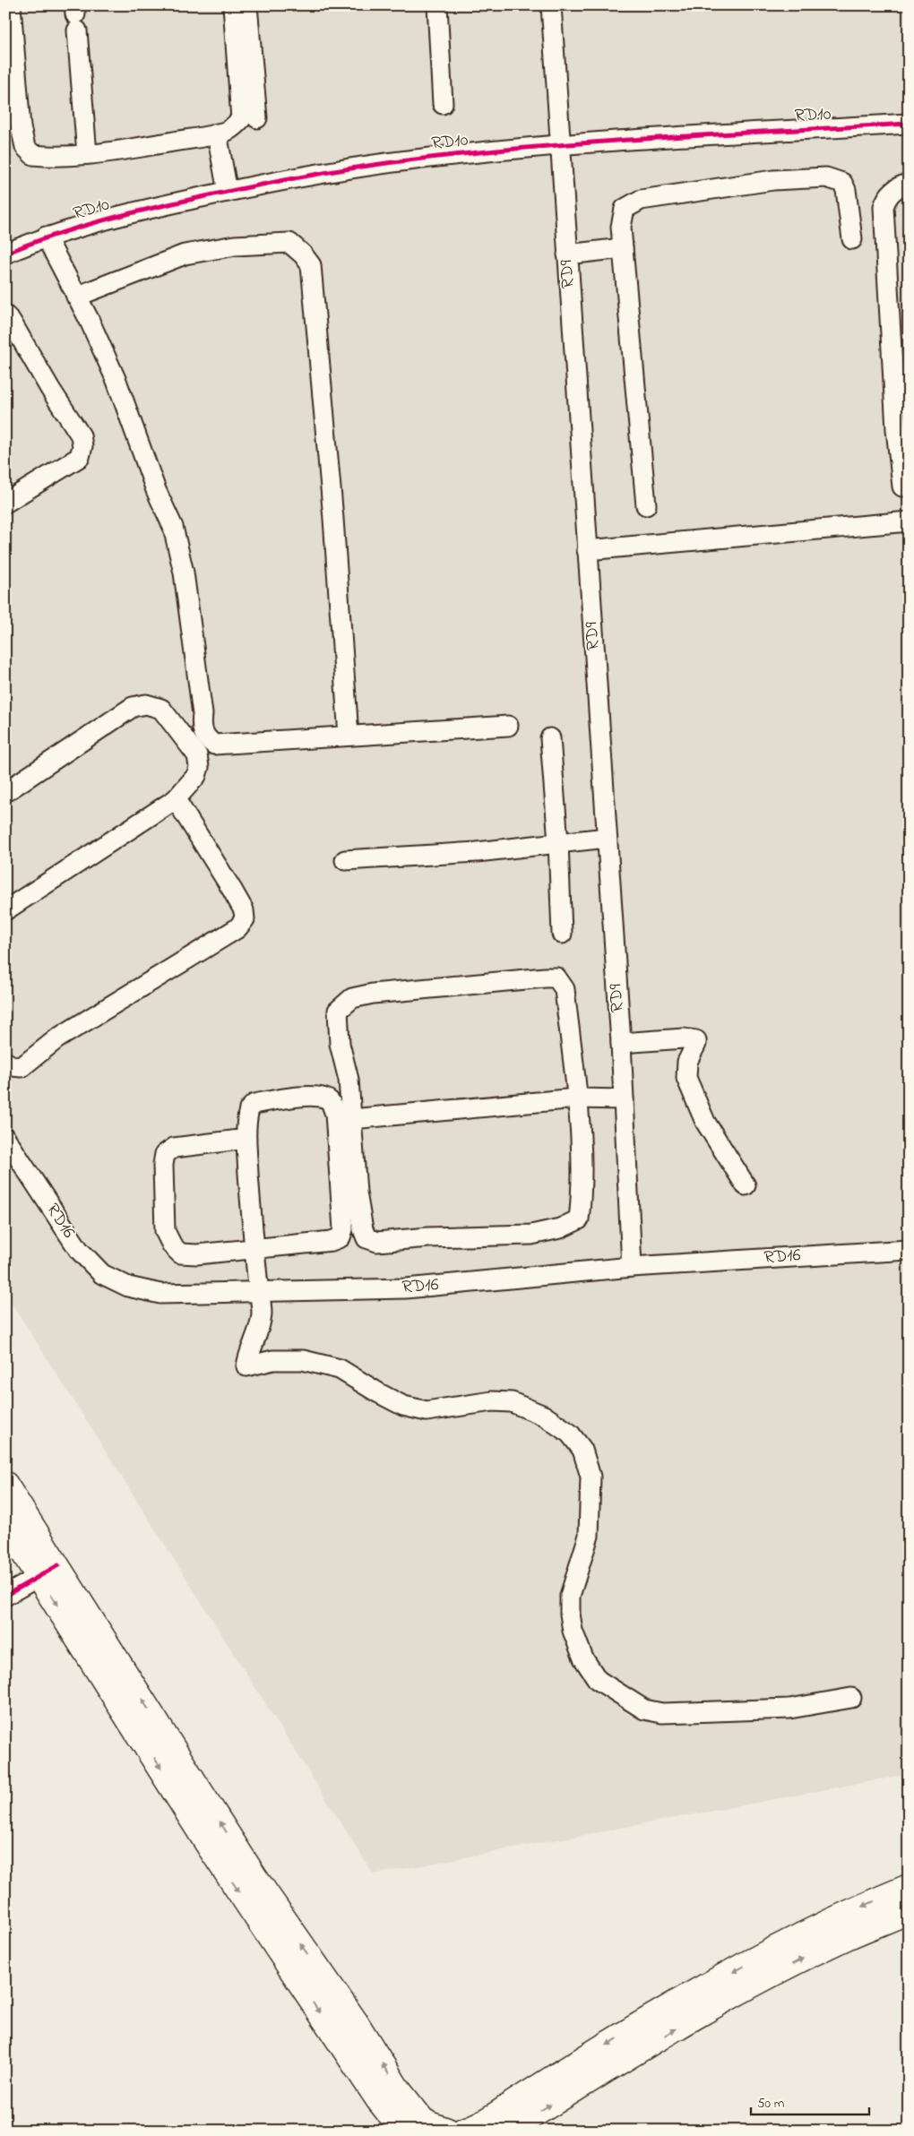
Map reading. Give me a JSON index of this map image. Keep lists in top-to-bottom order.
{
  "streets": {
    "street": ["RD10", "RD9", "RD16"]
  },
  "crossings": [
    ["RD10", "RD9"],
    ["RD9", "RD16"]
  ],
  "scale_bar": "50 m"
}
